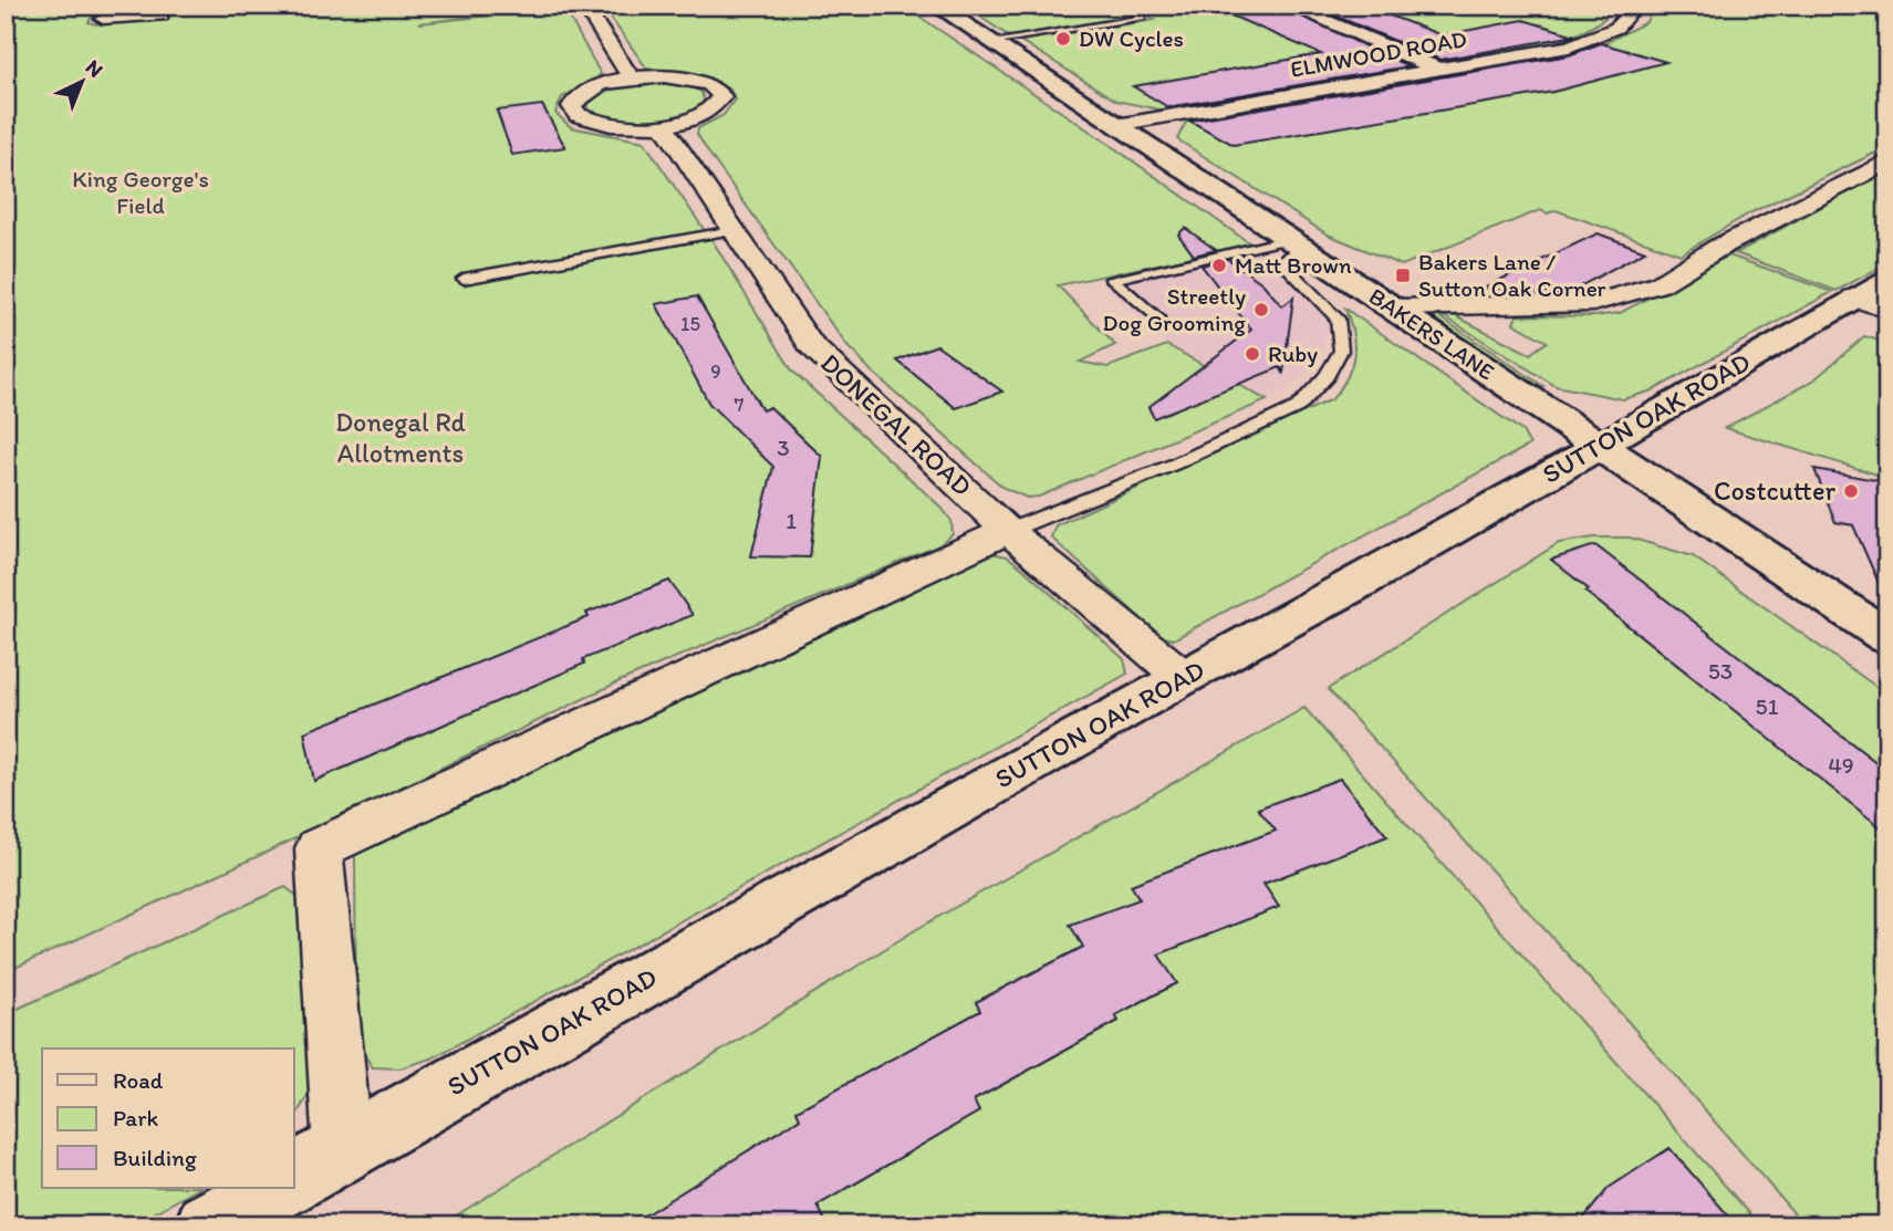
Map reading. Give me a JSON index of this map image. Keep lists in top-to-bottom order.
{
  "streets": {
    "street": [
      "ELMWOOD ROAD",
      "BAKERS LANE",
      "SUTTON OAK ROAD",
      "DONEGAL ROAD"
    ]
  },
  "crossings": [
    ["ELMWOOD ROAD", "BAKERS LANE"],
    ["BAKERS LANE", "SUTTON OAK ROAD"],
    ["SUTTON OAK ROAD", "DONEGAL ROAD"]
  ],
  "parks": ["King George's Field", "Donegal Rd Allotments"],
  "places": {
    "other": [
      "DW Cycles",
      "Matt Brown",
      "Streetly Dog Grooming",
      "Ruby",
      "Costcutter"
    ],
    "transit": ["Bakers Lane / Sutton Oak Corner"]
  },
  "house_numbers": [
    "15",
    "9",
    "7",
    "3",
    "1",
    "53",
    "51",
    "49"
  ],
  "legend": ["Road", "Park", "Building"],
  "north": "top right"
}
